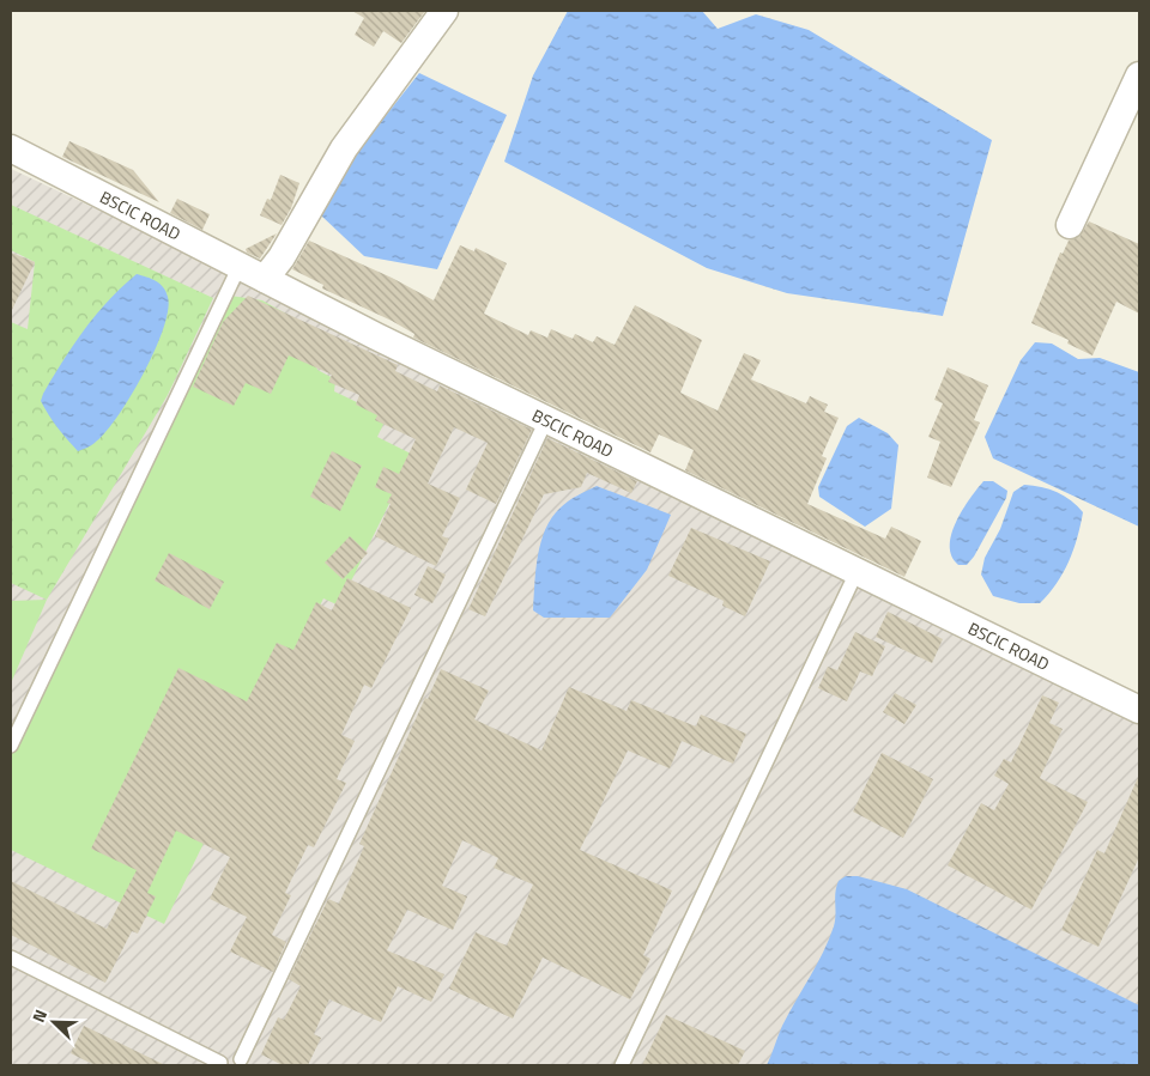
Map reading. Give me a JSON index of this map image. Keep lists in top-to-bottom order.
{
  "streets": {
    "street": ["BSCIC ROAD"]
  },
  "north": "top left"
}
